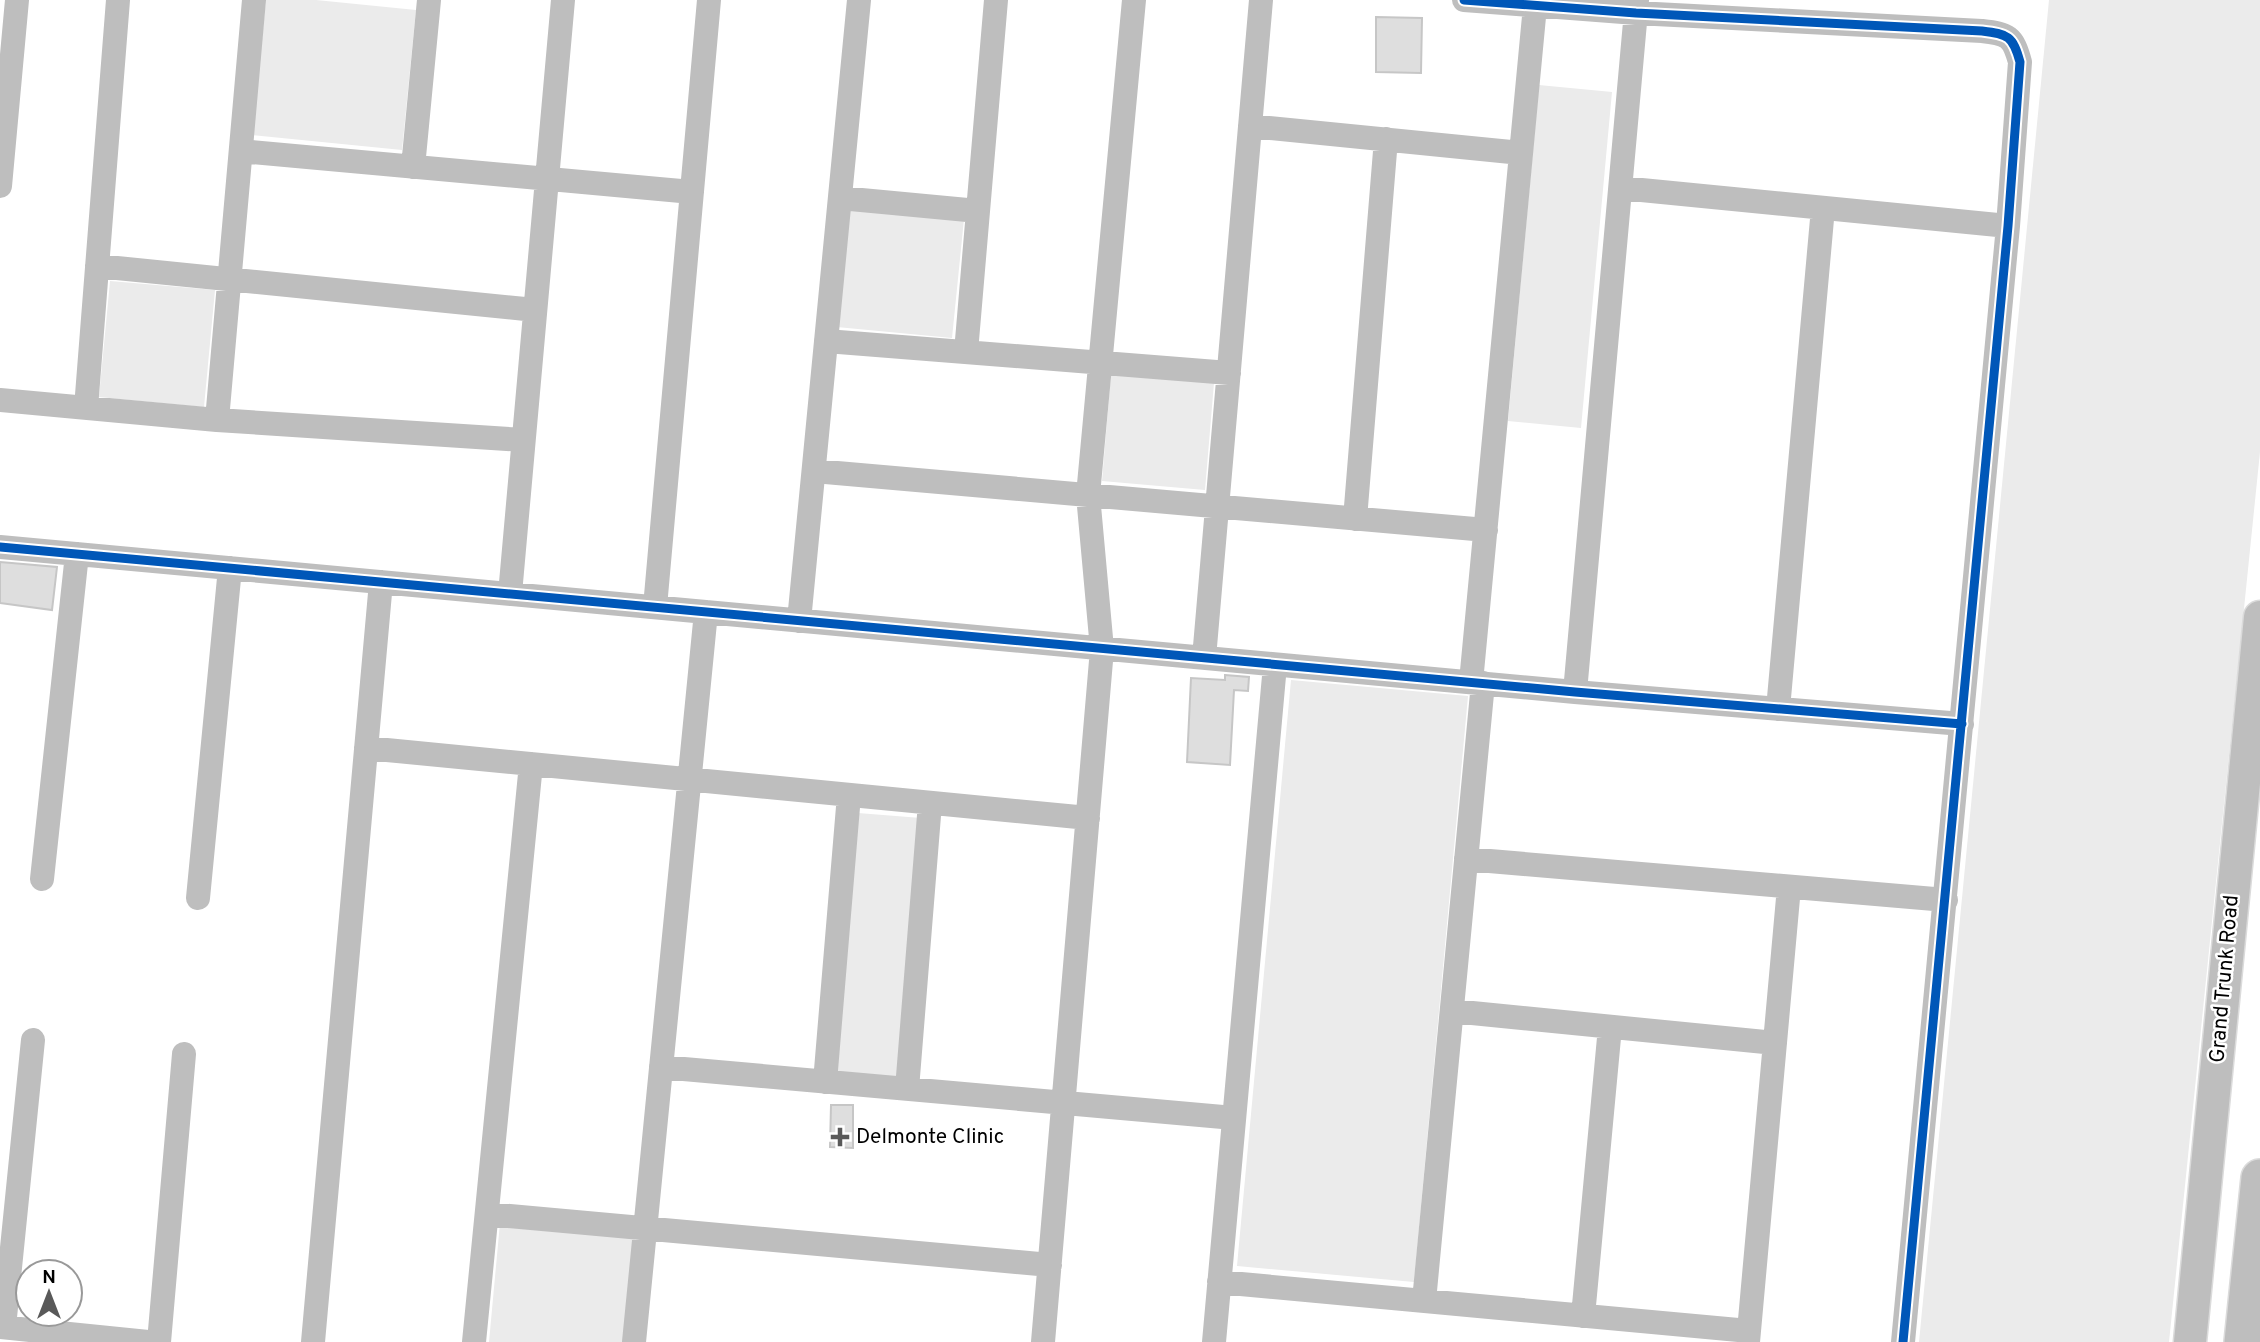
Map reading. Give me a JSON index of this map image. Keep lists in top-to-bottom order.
{
  "streets": {
    "main road": ["Grand Trunk Road"]
  },
  "places": {
    "health": ["Delmonte Clinic"]
  },
  "north": "top"
}
